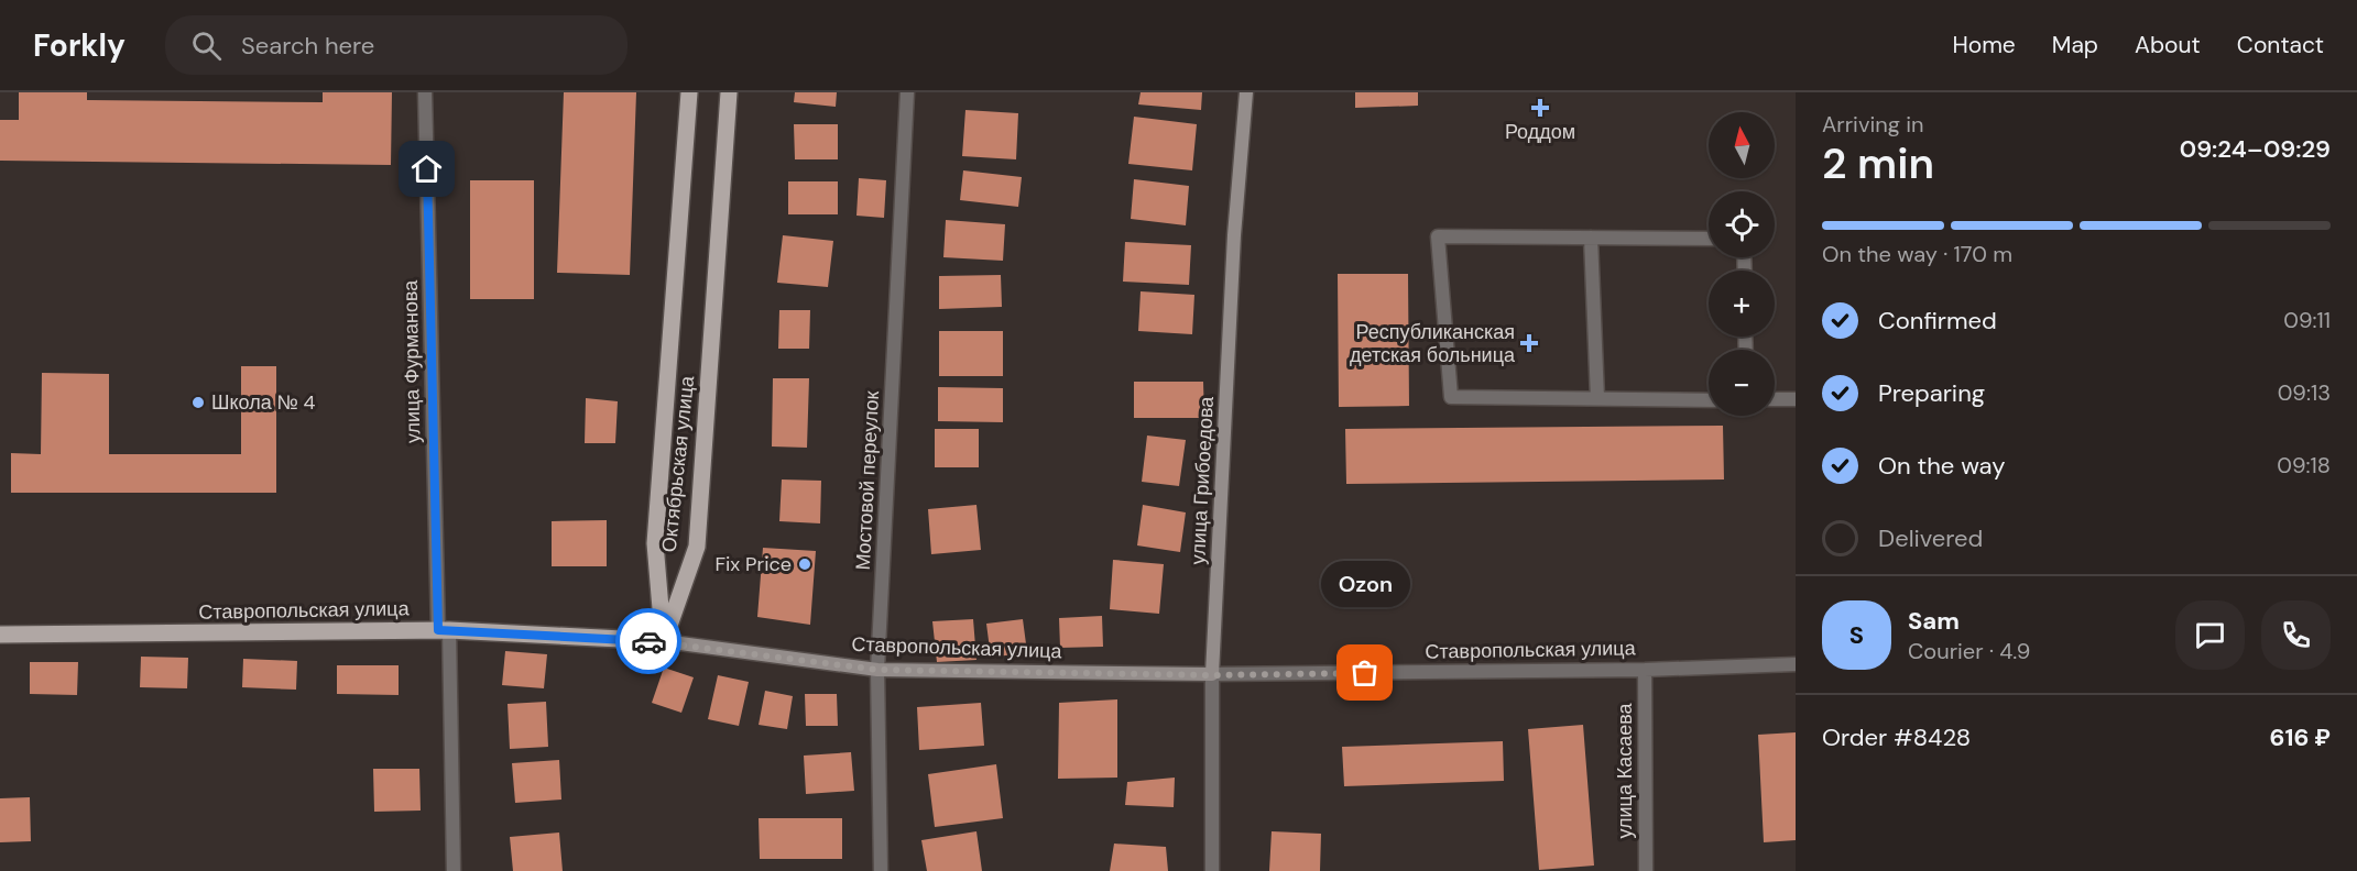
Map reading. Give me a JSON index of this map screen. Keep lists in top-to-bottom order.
{
  "streets": {
    "main road": ["Октябрьская улица", "Ставропольская улица"],
    "street": [
      "улица Фурманова",
      "Мостовой переулок",
      "улица Грибоедова",
      "улица Касаева"
    ]
  },
  "crossings": [
    ["улица Фурманова", "Ставропольская улица"],
    ["Октябрьская улица", "Ставропольская улица"],
    ["Мостовой переулок", "Ставропольская улица"],
    ["улица Грибоедова", "Ставропольская улица"],
    ["Ставропольская улица", "улица Касаева"]
  ],
  "places": {
    "health": ["Роддом", "Республиканская детская больница"],
    "other": ["Школа № 4", "Fix Price", "Ozon"]
  },
  "north": "top",
  "page": {
    "header": "Forkly",
    "search": "Search here",
    "nav": [
      "Home",
      "Map",
      "About",
      "Contact"
    ],
    "heading": ["2 min", "Arriving in", "09:24–09:29"],
    "panel": [
      "Sam",
      "Courier · 4.9",
      "Order #8428",
      "616 ₽"
    ],
    "map_buttons": ["+", "−"],
    "bar": "On the way · 170 m",
    "list": [
      ["Confirmed", "09:11"],
      ["Preparing", "09:13"],
      ["On the way", "09:18"],
      "Delivered"
    ],
    "bubble": "Ozon",
    "round": "S"
  }
}
